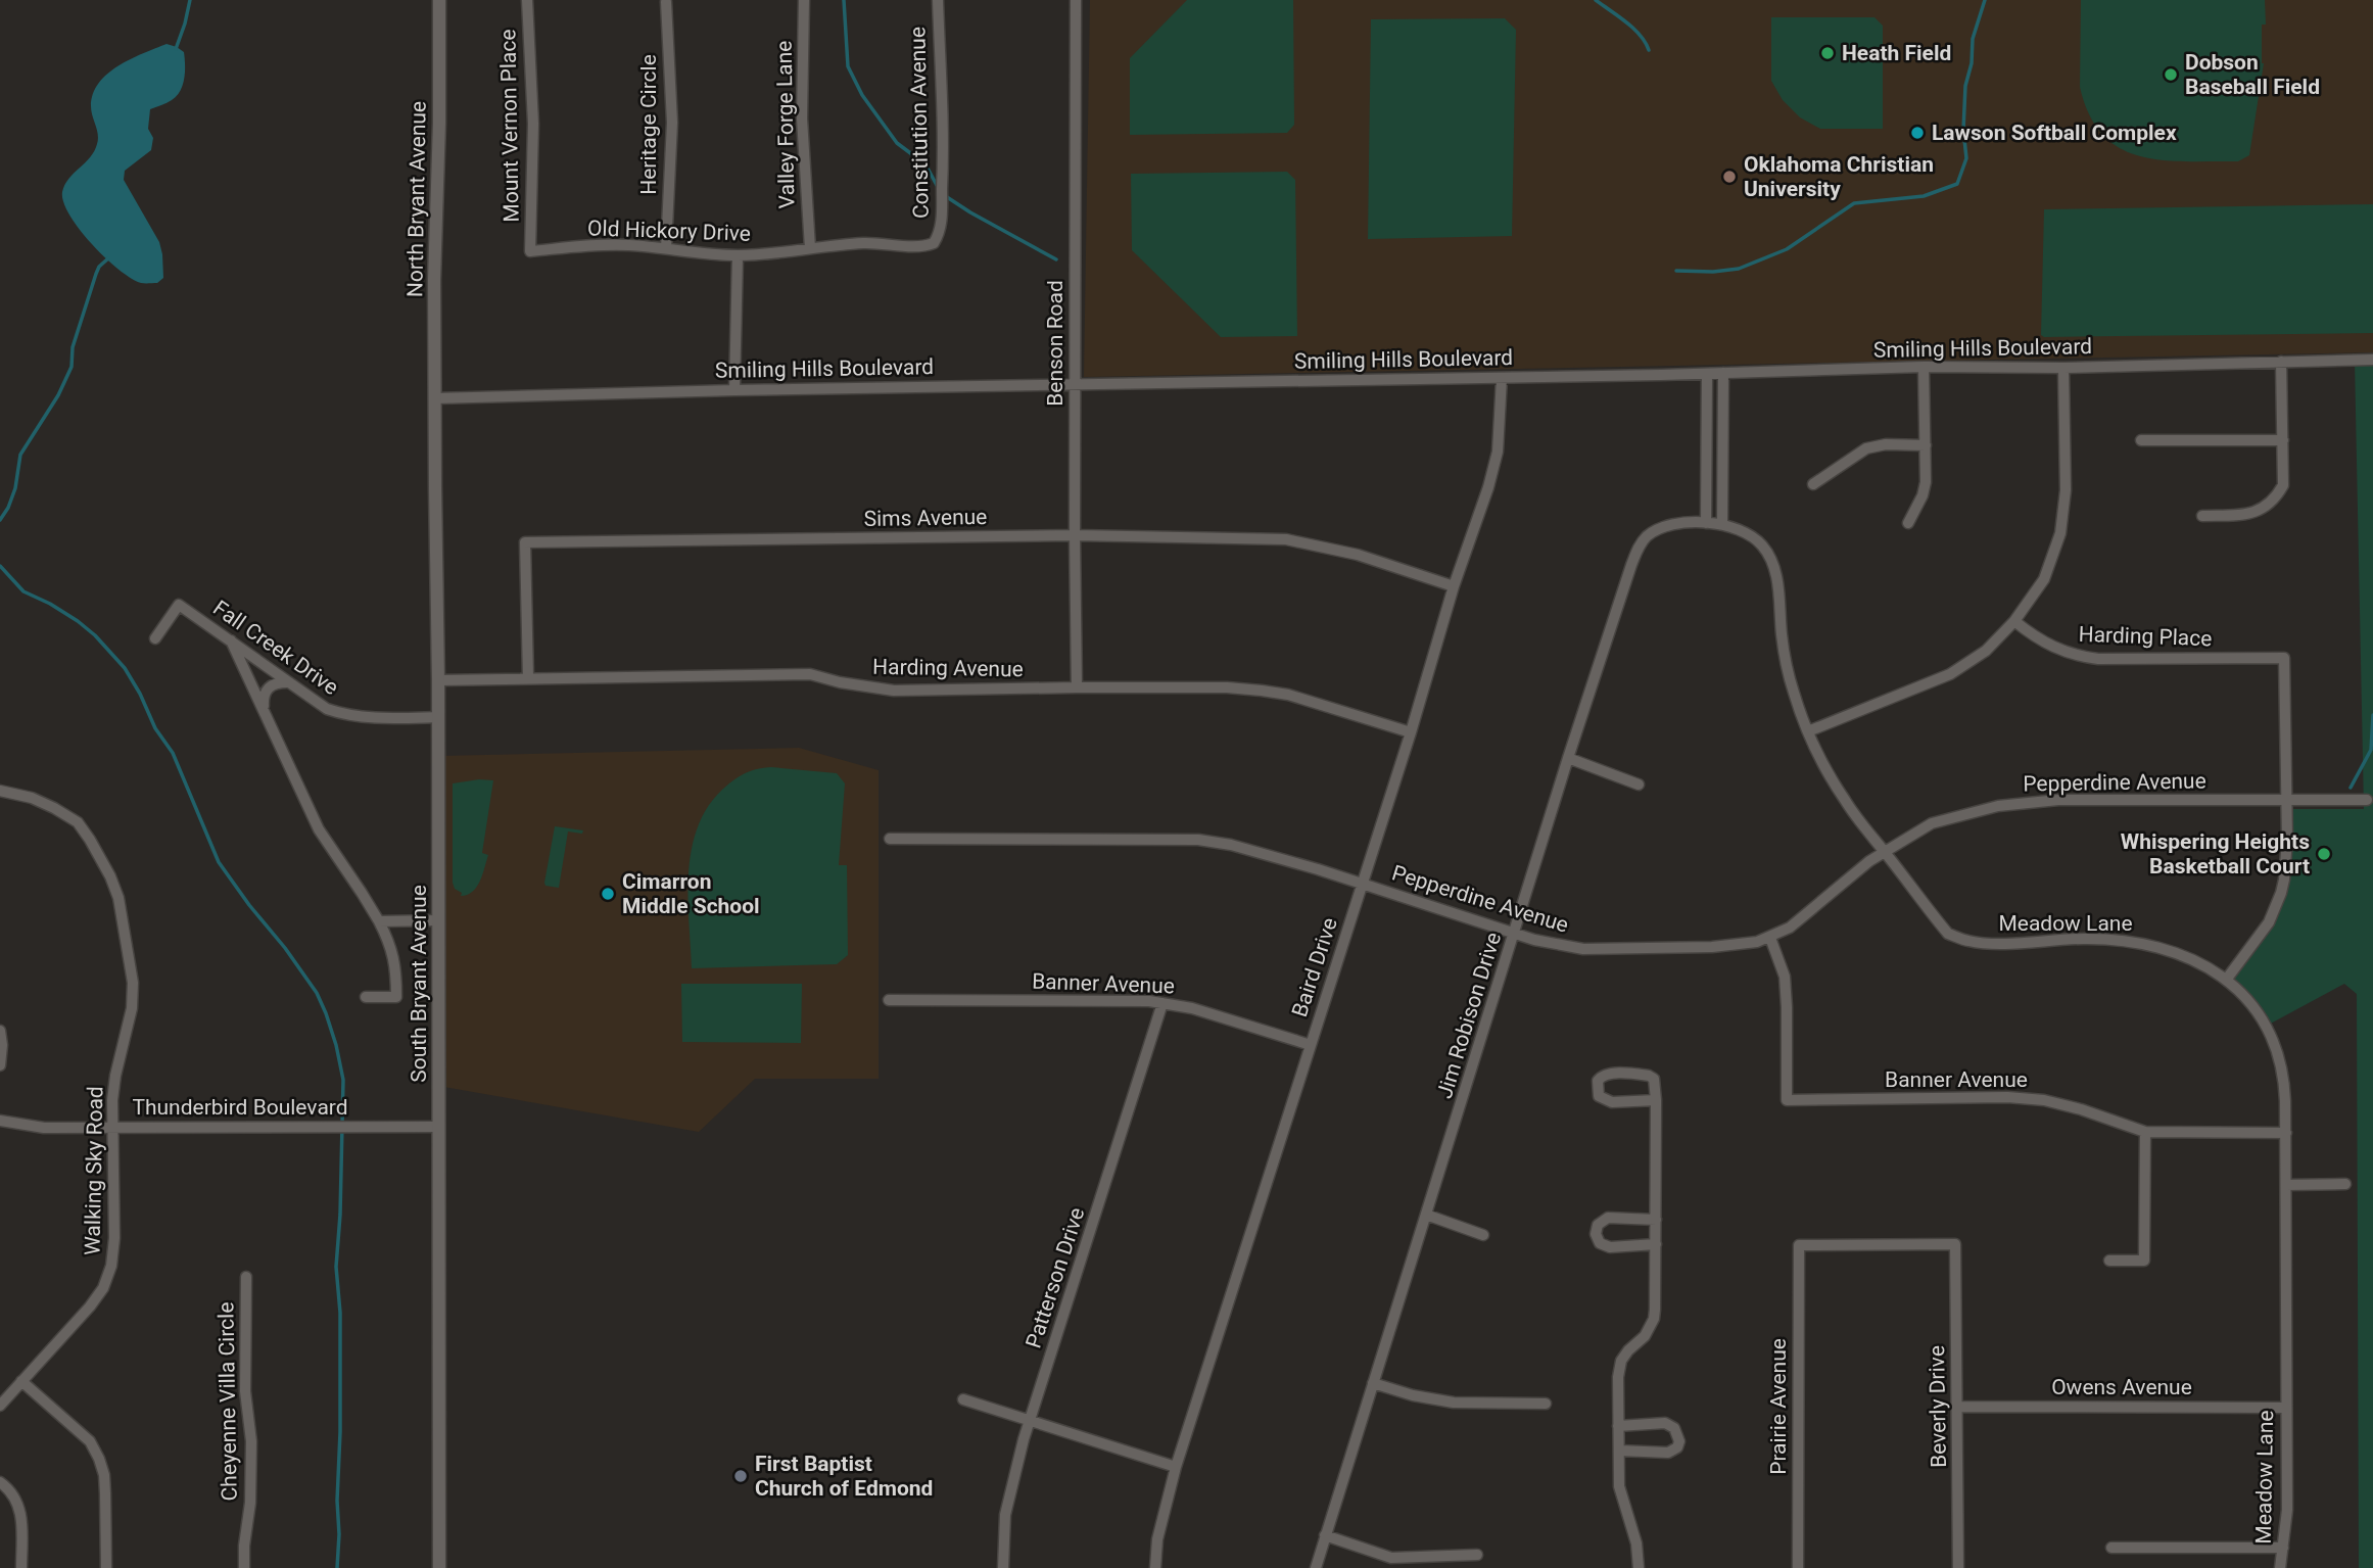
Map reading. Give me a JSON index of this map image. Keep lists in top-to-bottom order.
{
  "streets": {
    "street": [
      "Constitution Avenue",
      "Heritage Circle",
      "Valley Forge Lane",
      "Mount Vernon Place",
      "North Bryant Avenue",
      "Old Hickory Drive",
      "Benson Road",
      "Smiling Hills Boulevard",
      "Sims Avenue",
      "Harding Place",
      "Fall Creek Drive",
      "Harding Avenue",
      "Pepperdine Avenue",
      "Meadow Lane",
      "Baird Drive",
      "South Bryant Avenue",
      "Banner Avenue",
      "Jim Robison Drive",
      "Thunderbird Boulevard",
      "Walking Sky Road",
      "Patterson Drive",
      "Owens Avenue",
      "Cheyenne Villa Circle",
      "Prairie Avenue",
      "Beverly Drive"
    ]
  },
  "crossings": [
    ["Constitution Avenue", "Old Hickory Drive"],
    ["Heritage Circle", "Old Hickory Drive"],
    ["Valley Forge Lane", "Old Hickory Drive"],
    ["Mount Vernon Place", "Old Hickory Drive"],
    ["North Bryant Avenue", "Smiling Hills Boulevard"],
    ["North Bryant Avenue", "South Bryant Avenue"],
    ["Benson Road", "Smiling Hills Boulevard"],
    ["Benson Road", "Sims Avenue"],
    ["Benson Road", "Harding Avenue"],
    ["Smiling Hills Boulevard", "Baird Drive"],
    ["Smiling Hills Boulevard", "South Bryant Avenue"],
    ["Sims Avenue", "Harding Avenue"],
    ["Sims Avenue", "Baird Drive"],
    ["Harding Place", "Pepperdine Avenue"],
    ["Fall Creek Drive", "South Bryant Avenue"],
    ["Harding Avenue", "Baird Drive"],
    ["Harding Avenue", "South Bryant Avenue"],
    ["Pepperdine Avenue", "Meadow Lane"],
    ["Pepperdine Avenue", "Baird Drive"],
    ["Pepperdine Avenue", "Banner Avenue"],
    ["Pepperdine Avenue", "Jim Robison Drive"],
    ["Meadow Lane", "Banner Avenue"],
    ["Meadow Lane", "Jim Robison Drive"],
    ["Meadow Lane", "Owens Avenue"],
    ["Baird Drive", "Banner Avenue"],
    ["South Bryant Avenue", "Thunderbird Boulevard"],
    ["Banner Avenue", "Patterson Drive"],
    ["Thunderbird Boulevard", "Walking Sky Road"],
    ["Owens Avenue", "Beverly Drive"],
    ["Prairie Avenue", "Beverly Drive"]
  ],
  "places": [
    "Heath Field",
    "Dobson Baseball Field",
    "Lawson Softball Complex",
    "Oklahoma Christian University",
    "Whispering Heights Basketball Court",
    "Cimarron Middle School",
    "First Baptist Church of Edmond"
  ]
}
